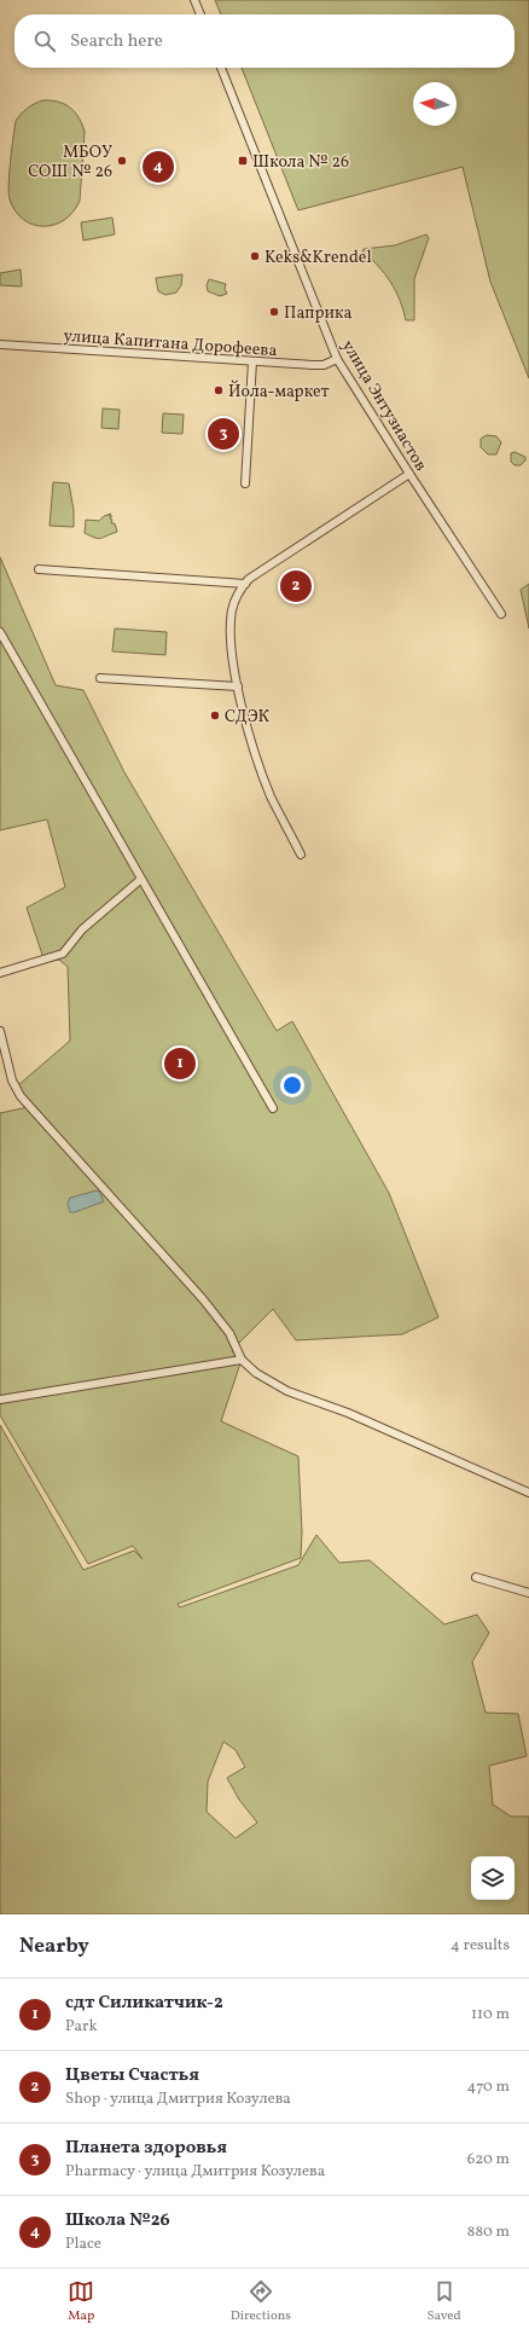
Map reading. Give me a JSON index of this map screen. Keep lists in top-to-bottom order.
{
  "streets": {
    "street": ["улица Капитана Дорофеева", "улица Энтузиастов"]
  },
  "crossings": [
    ["улица Капитана Дорофеева", "улица Энтузиастов"]
  ],
  "places": {
    "other": [
      "МБОУ СОШ № 26",
      "Keks&Krendel",
      "Паприка",
      "Йола-маркет",
      "СДЭК"
    ],
    "transit": ["Школа № 26"]
  },
  "north": "left",
  "page": {
    "search": "Search here",
    "pins": [
      "4",
      "3",
      "2",
      "1"
    ],
    "heading": ["Nearby", "4 results"],
    "list": [
      {
        "mark": "1",
        "name": "сдт Силикатчик-2",
        "note": "Park",
        "value": "110 m"
      },
      {
        "mark": "2",
        "name": "Цветы Счастья",
        "note": "Shop · улица Дмитрия Козулева",
        "value": "470 m"
      },
      {
        "mark": "3",
        "name": "Планета здоровья",
        "note": "Pharmacy · улица Дмитрия Козулева",
        "value": "620 m"
      },
      {
        "mark": "4",
        "name": "Школа №26",
        "note": "Place",
        "value": "880 m"
      }
    ],
    "nav": ["Map", "Directions", "Saved"]
  }
}
